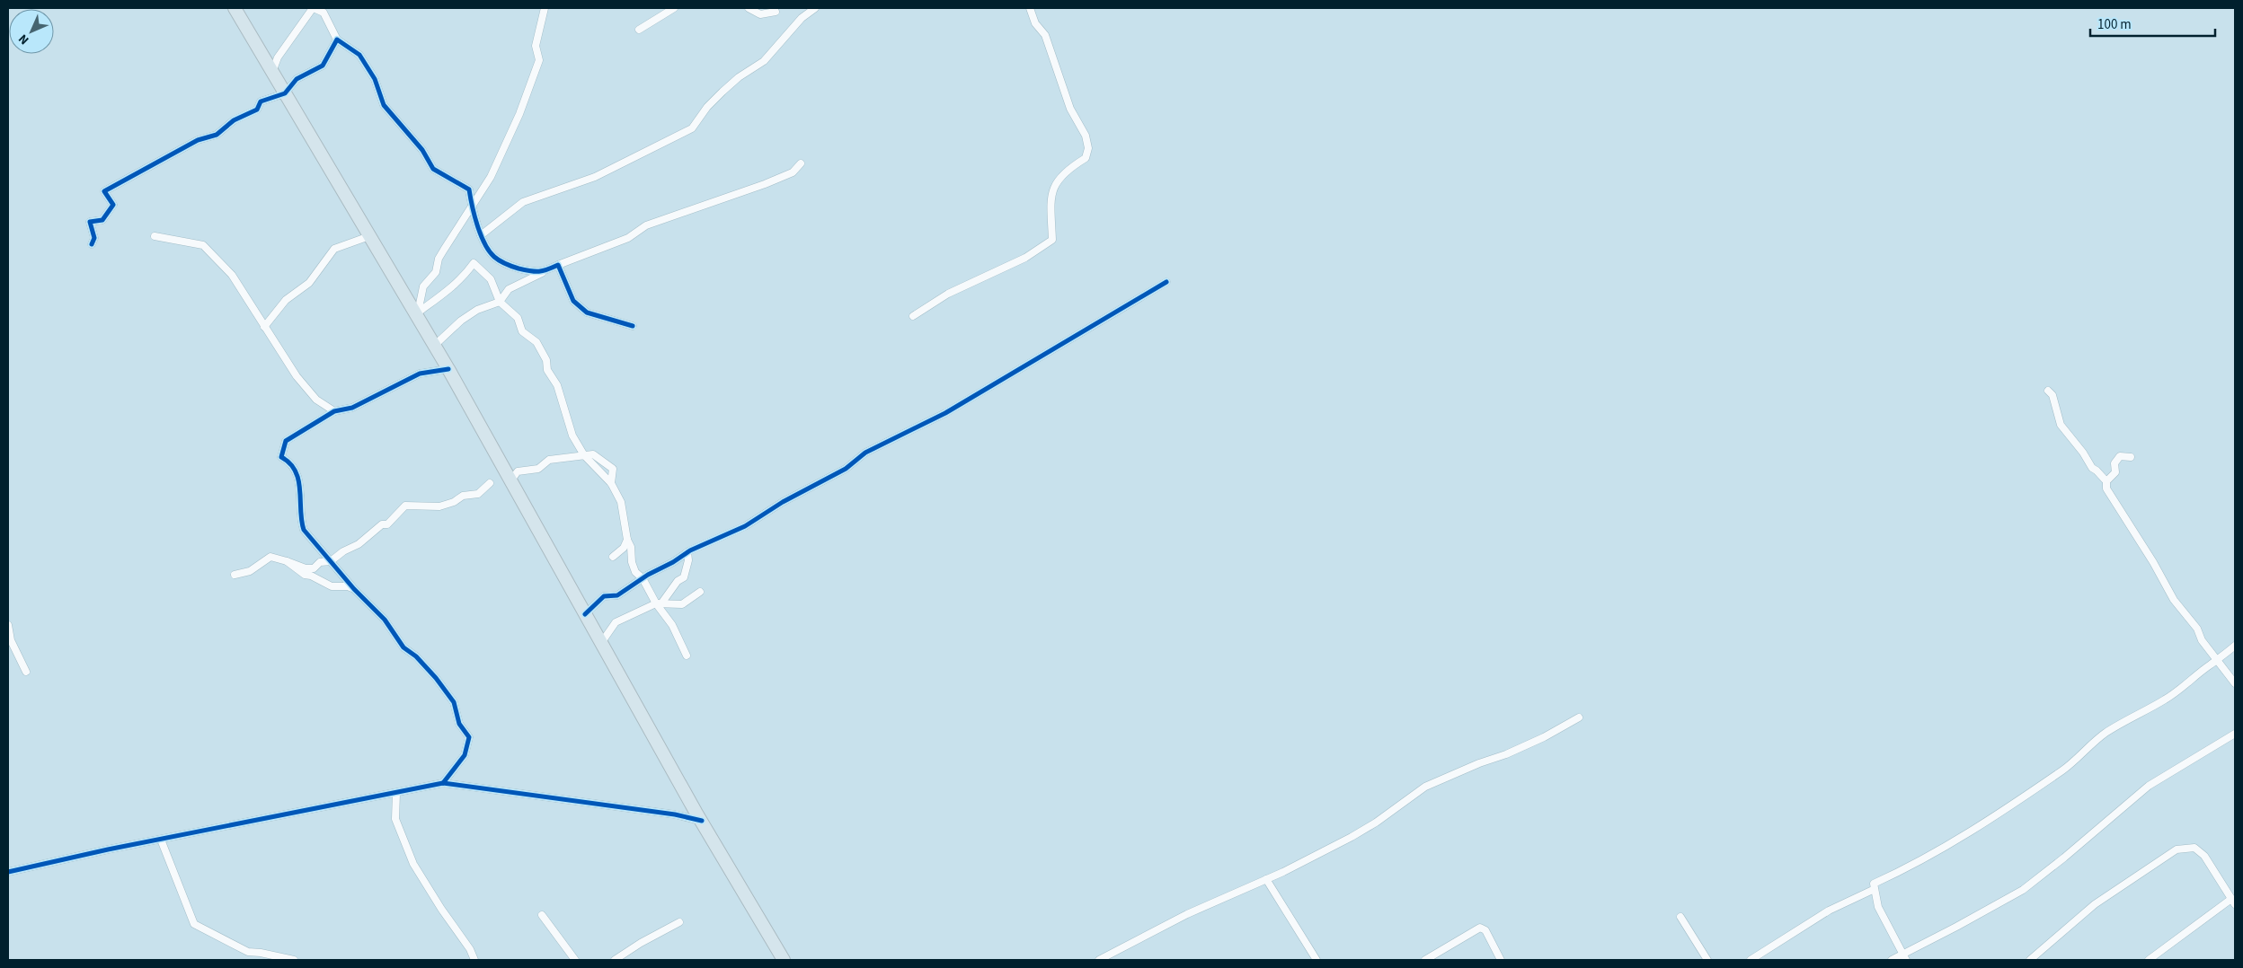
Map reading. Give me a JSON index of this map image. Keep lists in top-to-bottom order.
{
  "scale_bar": "100 m",
  "north": "bottom left"
}
